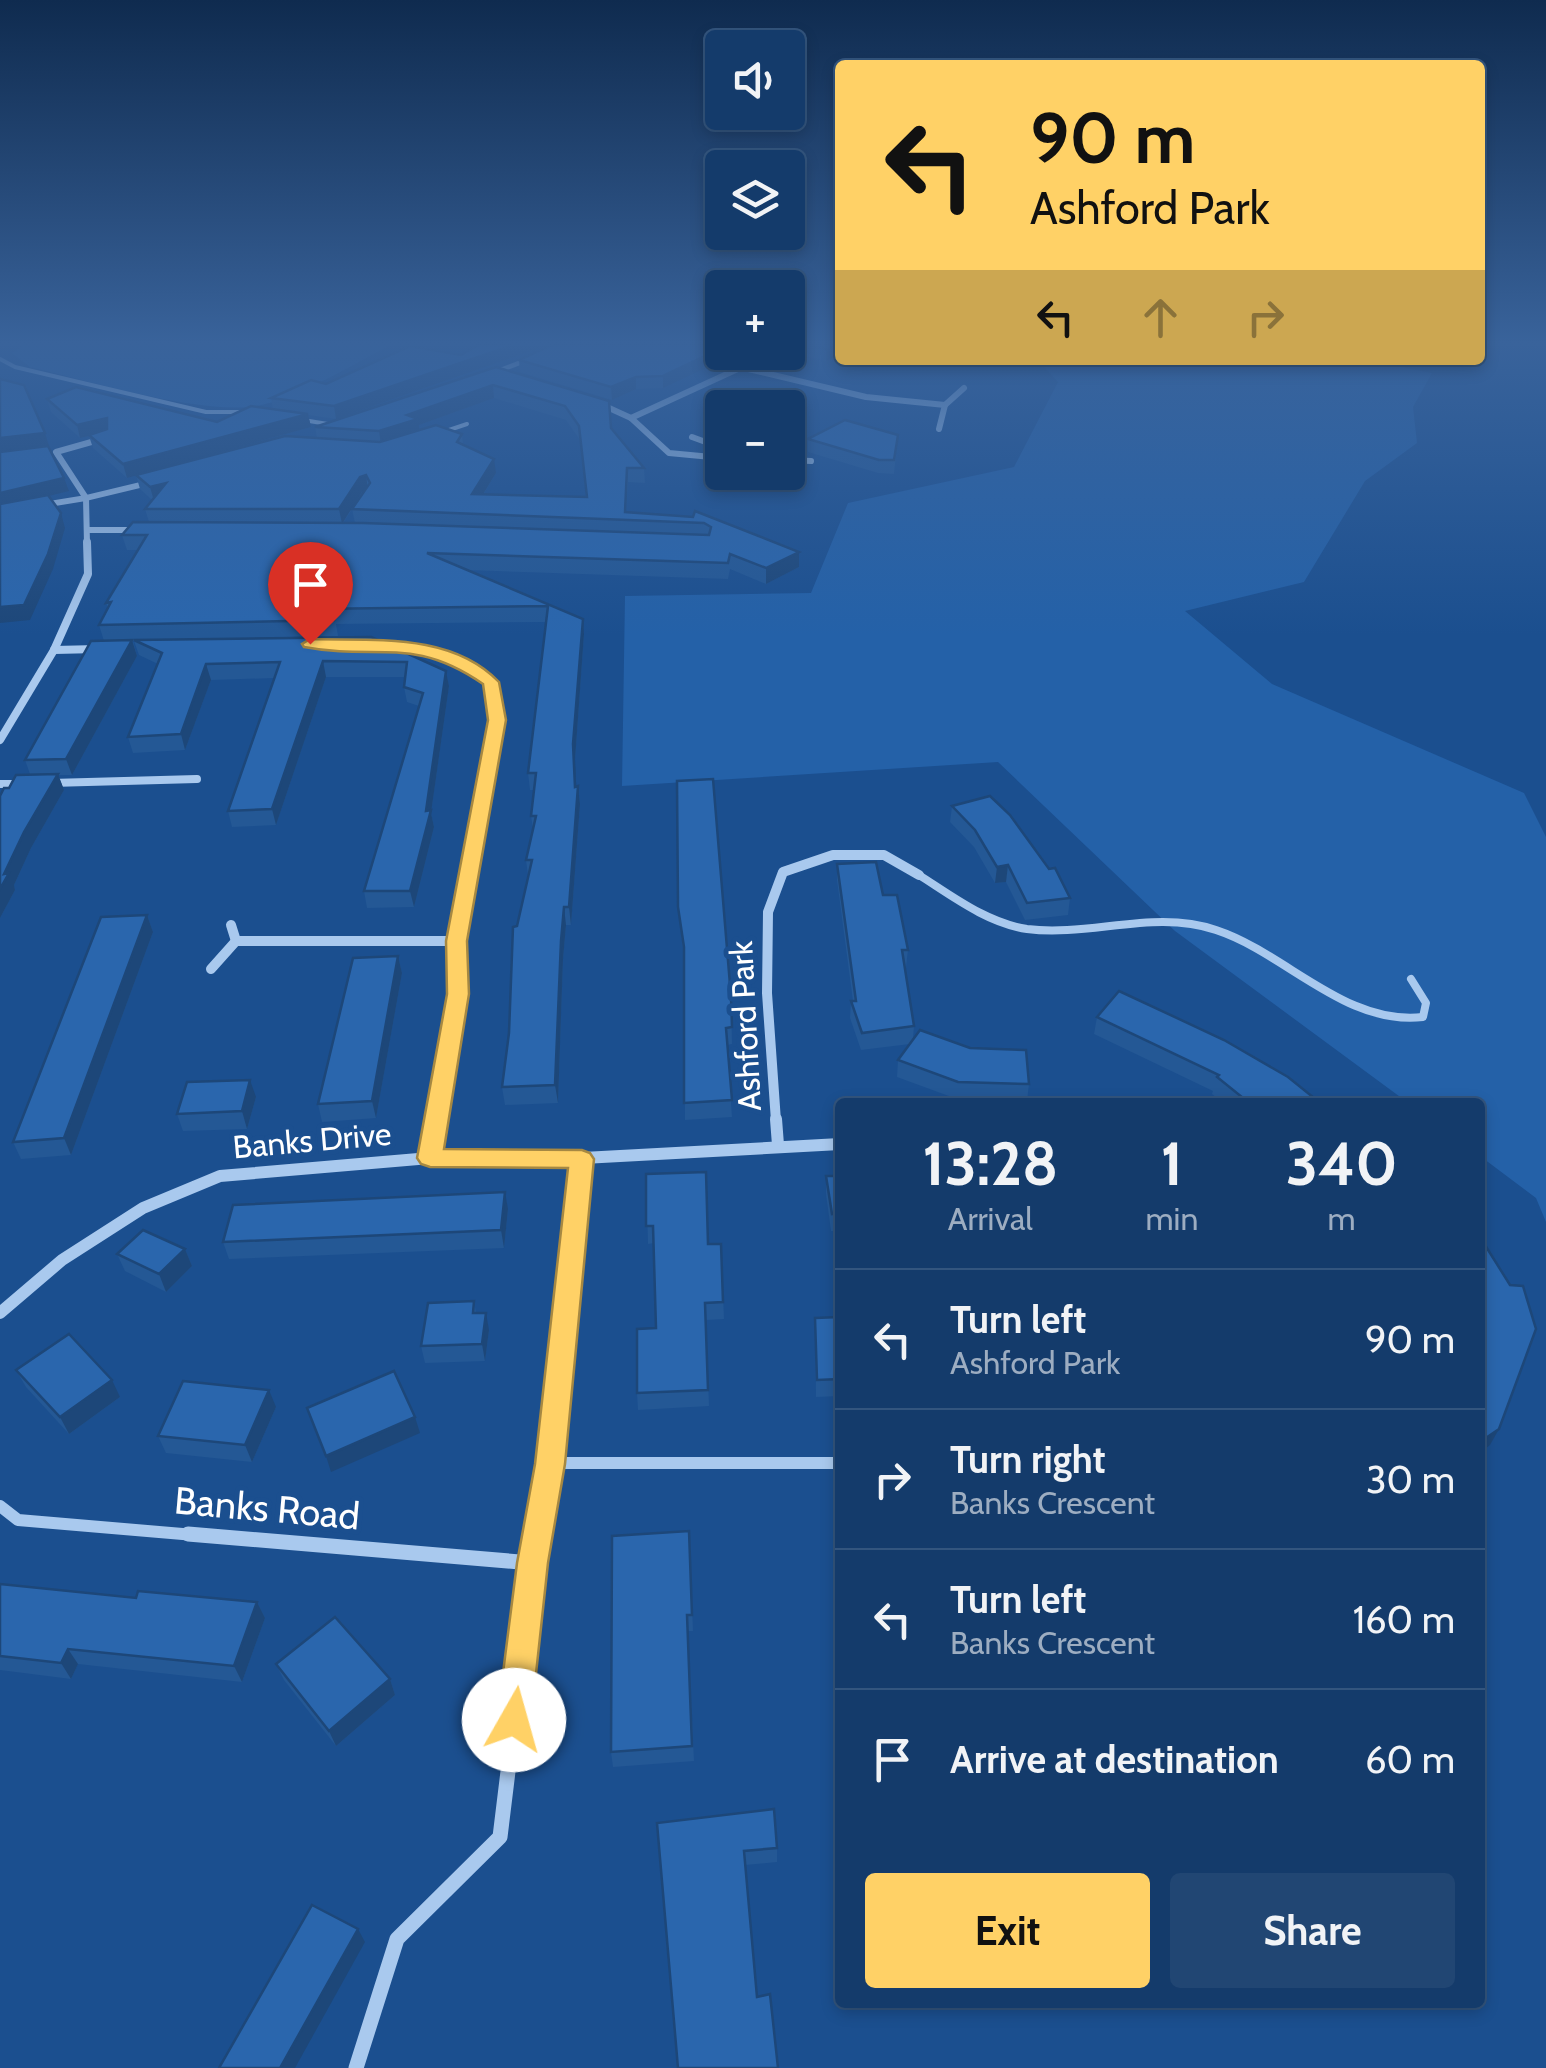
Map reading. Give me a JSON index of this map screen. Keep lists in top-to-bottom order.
{
  "streets": {
    "street": ["Ashford Park", "Banks Drive", "Banks Road"]
  },
  "crossings": [
    ["Ashford Park", "Banks Drive"]
  ],
  "page": {
    "map_buttons": ["+", "−"],
    "turn": ["90 m", "Ashford Park"],
    "eta": [
      "13:28",
      "Arrival",
      "1",
      "min",
      "340",
      "m"
    ],
    "list": [
      {
        "name": "Turn left",
        "note": "Ashford Park",
        "value": "90 m"
      },
      {
        "name": "Turn right",
        "note": "Banks Crescent",
        "value": "30 m"
      },
      {
        "name": "Turn left",
        "note": "Banks Crescent",
        "value": "160 m"
      },
      {
        "name": "Arrive at destination",
        "value": "60 m"
      }
    ],
    "buttons": ["Exit", "Share"]
  }
}
